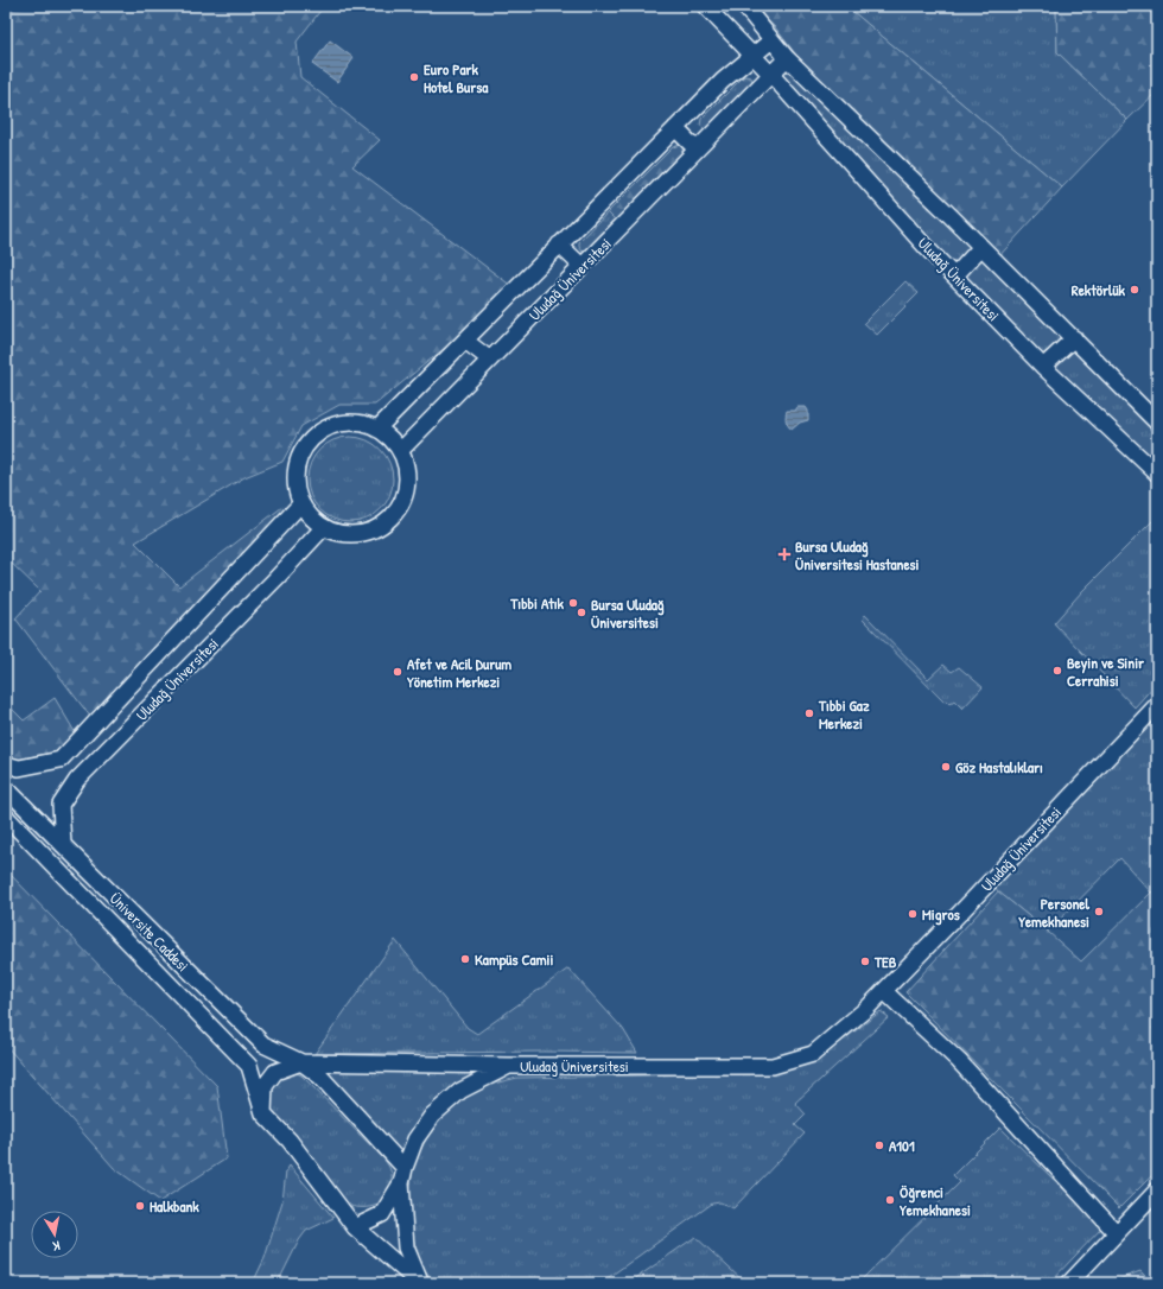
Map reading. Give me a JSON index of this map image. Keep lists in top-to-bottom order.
{
  "streets": {
    "street": ["Uludağ Üniversitesi", "Üniversite Caddesi"]
  },
  "crossings": [
    ["Uludağ Üniversitesi", "Üniversite Caddesi"]
  ],
  "places": {
    "other": [
      "Euro Park Hotel Bursa",
      "Rektörlük",
      "Tıbbi Atık",
      "Bursa Uludağ Üniversitesi",
      "Beyin ve Sinir Cerrahisi",
      "Afet ve Acil Durum Yönetim Merkezi",
      "Tıbbi Gaz Merkezi",
      "Göz Hastalıkları",
      "Personel Yemekhanesi",
      "Migros",
      "Kampüs Camii",
      "TEB",
      "A101",
      "Öğrenci Yemekhanesi",
      "Halkbank"
    ],
    "health": ["Bursa Uludağ Üniversitesi Hastanesi"]
  },
  "north": "bottom"
}
